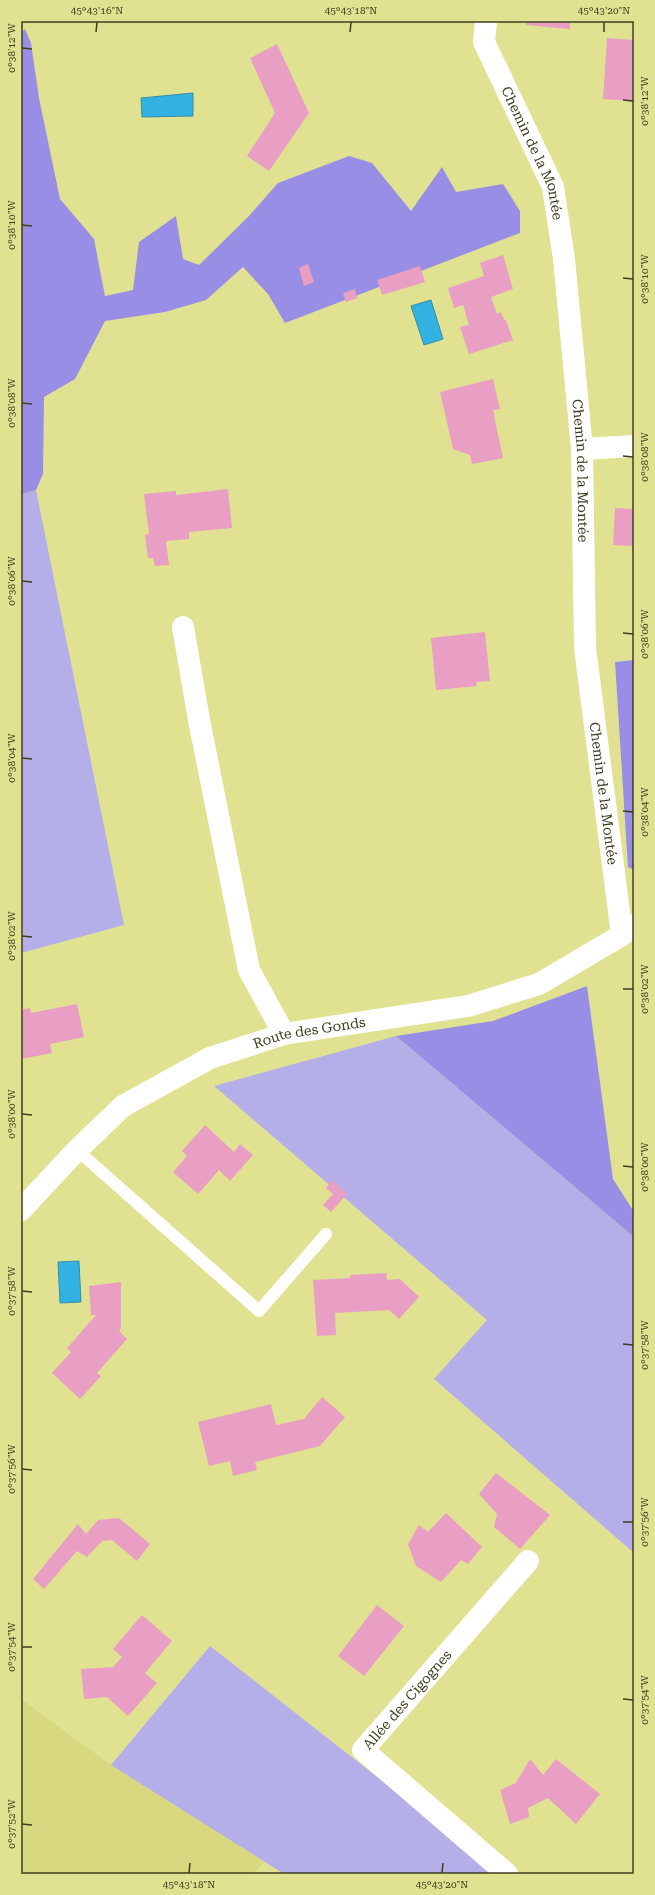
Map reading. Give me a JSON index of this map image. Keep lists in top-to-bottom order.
{
  "streets": {
    "street": ["Chemin de la Montée", "Route des Gonds", "Allée des Cigognes"]
  },
  "crossings": [
    ["Chemin de la Montée", "Route des Gonds"]
  ],
  "coordinates": [
    "45°43'16\"N",
    "45°43'18\"N",
    "45°43'20\"N",
    "0°38'12\"W",
    "0°38'10\"W",
    "0°38'08\"W",
    "0°38'06\"W",
    "0°38'04\"W",
    "0°38'02\"W",
    "0°38'00\"W",
    "0°37'58\"W",
    "0°37'56\"W",
    "0°37'54\"W",
    "0°37'52\"W"
  ]
}
